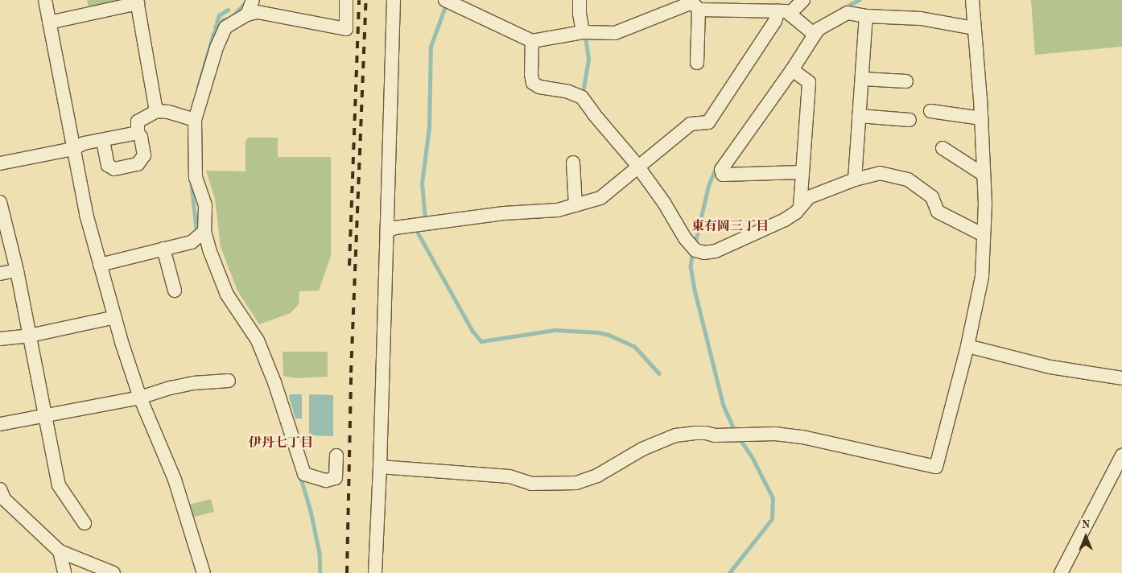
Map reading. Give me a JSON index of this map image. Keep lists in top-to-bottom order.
{
  "districts": ["東有岡三丁目", "伊丹七丁目"],
  "north": "top"
}
